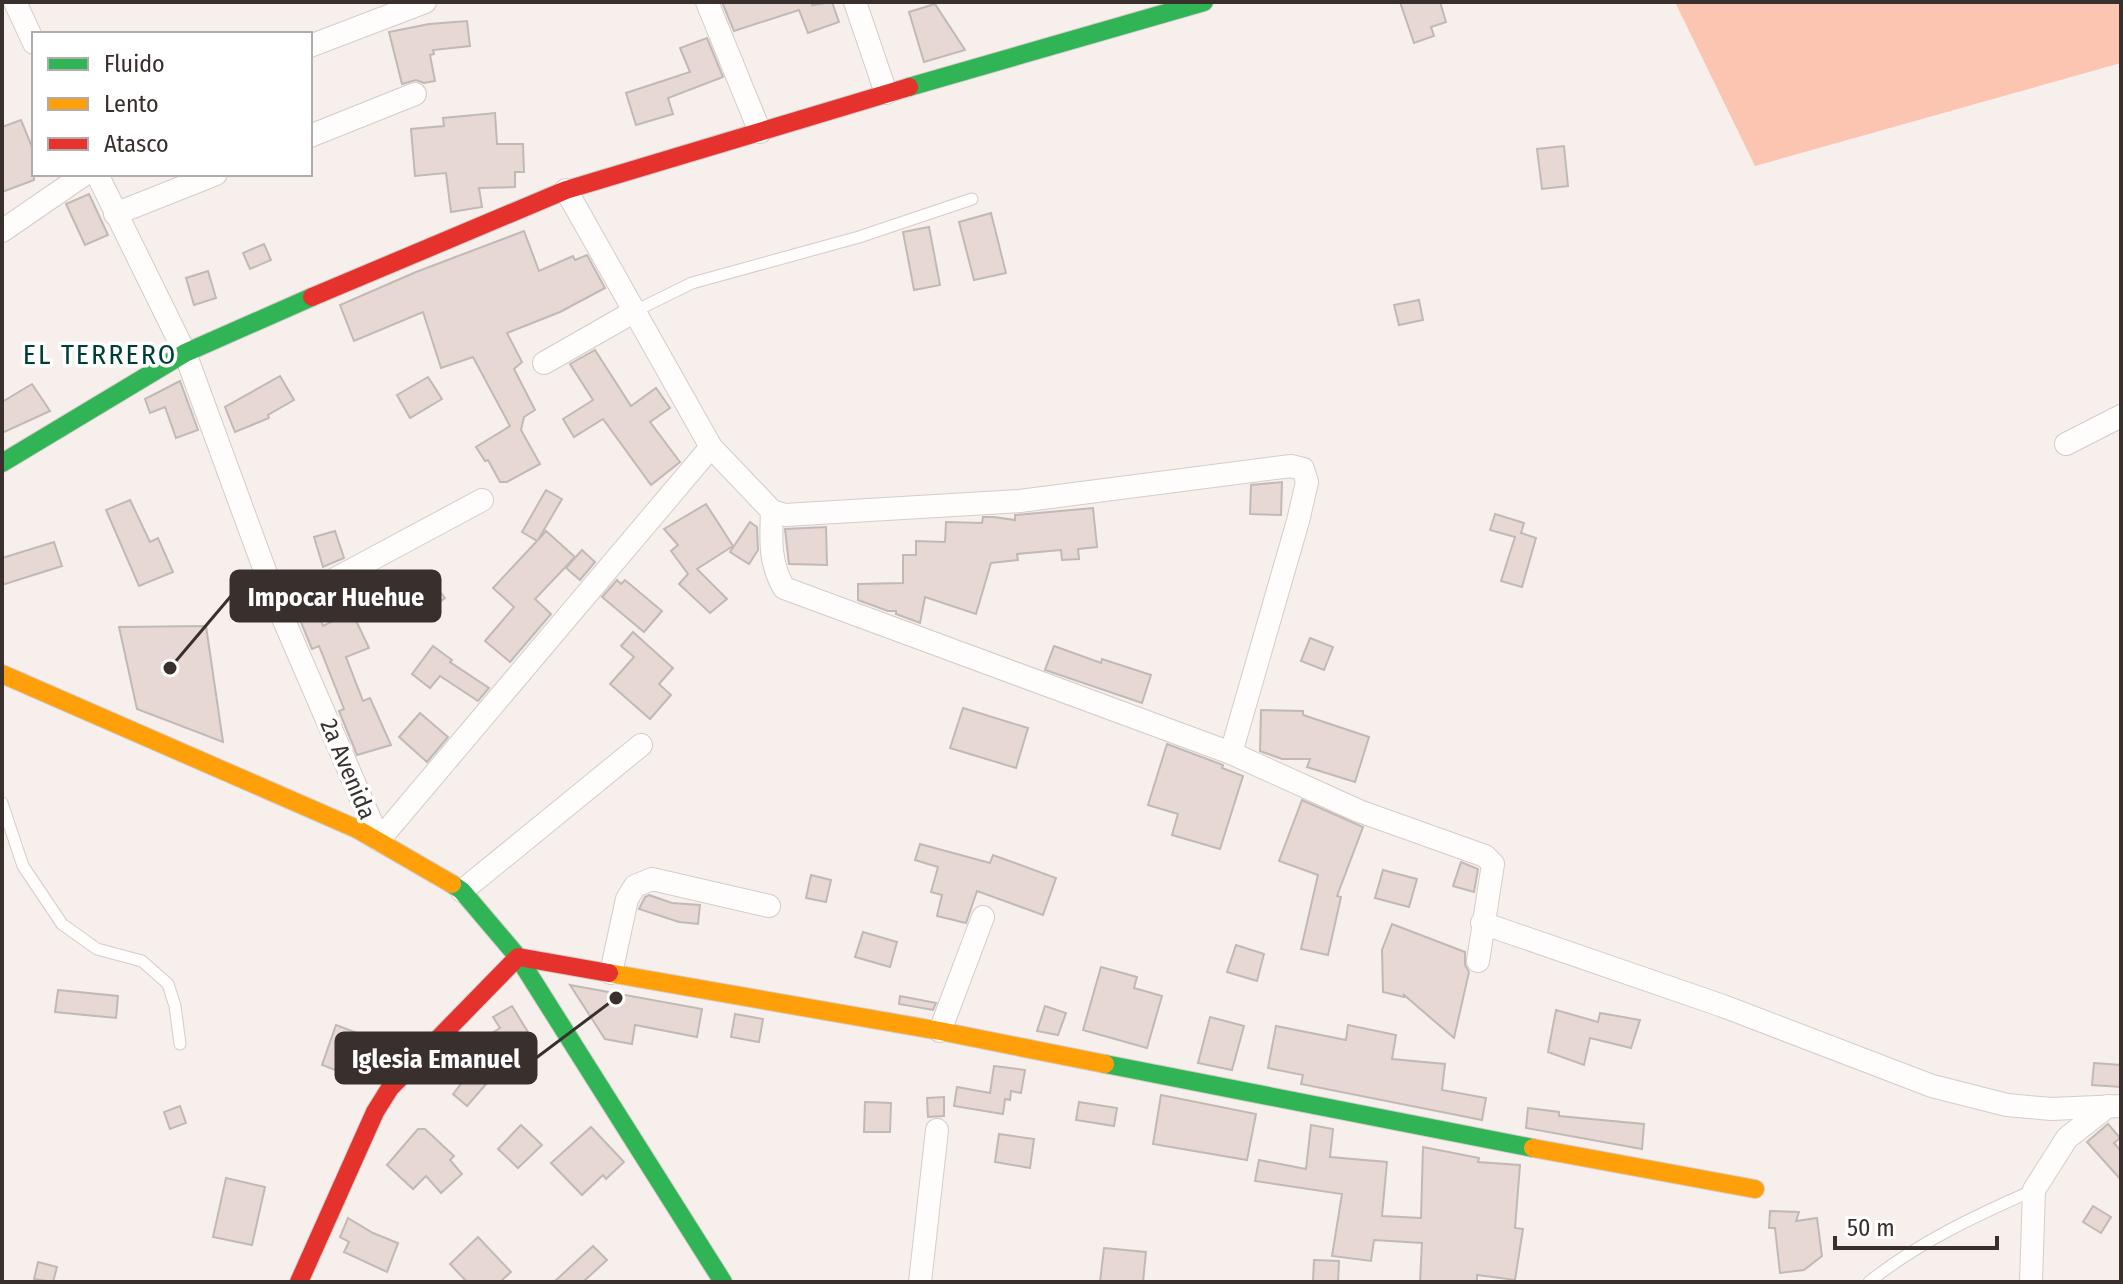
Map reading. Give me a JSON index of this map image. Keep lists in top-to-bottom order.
{
  "streets": {
    "street": ["2a Avenida"]
  },
  "districts": ["EL TERRERO"],
  "places": ["Impocar Huehue", "Iglesia Emanuel"],
  "legend": ["Fluido", "Lento", "Atasco"],
  "scale_bar": "50 m"
}
